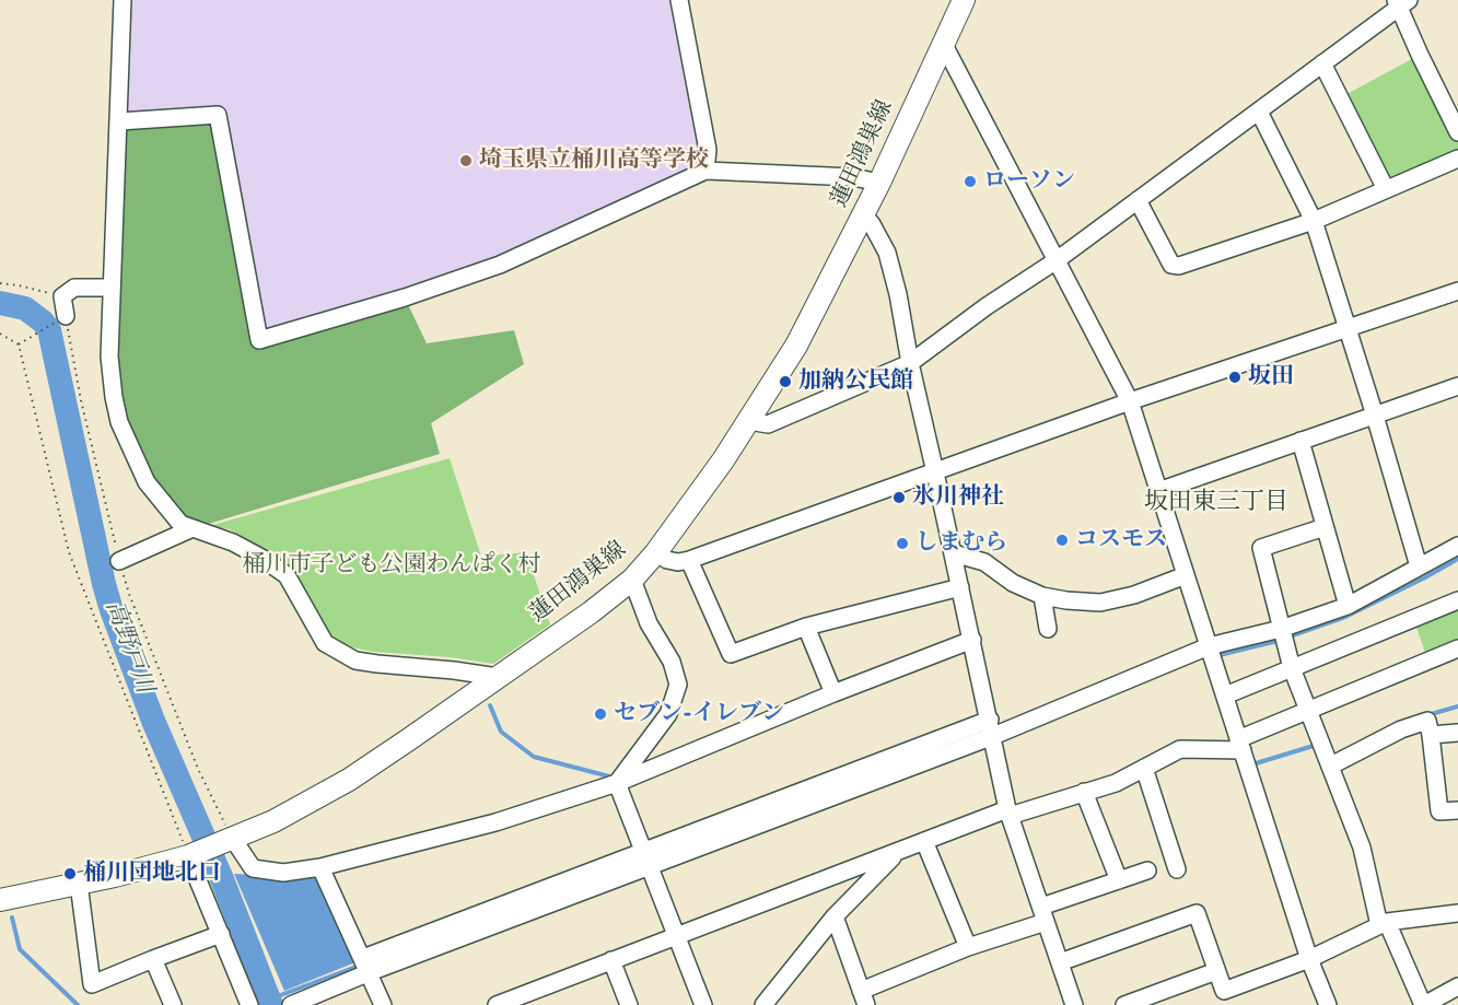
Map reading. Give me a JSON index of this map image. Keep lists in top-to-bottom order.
{
  "streets": {
    "main road": ["蓮田鴻巣線"]
  },
  "districts": ["坂田東三丁目"],
  "water": ["高野戸川"],
  "parks": ["桶川市子ども公園わんぱく村"],
  "places": [
    "埼玉県立桶川高等学校",
    "ローソン",
    "坂田",
    "加納公民館",
    "氷川神社",
    "コスモス",
    "しまむら",
    "セブン-イレブン",
    "桶川団地北口"
  ]
}
